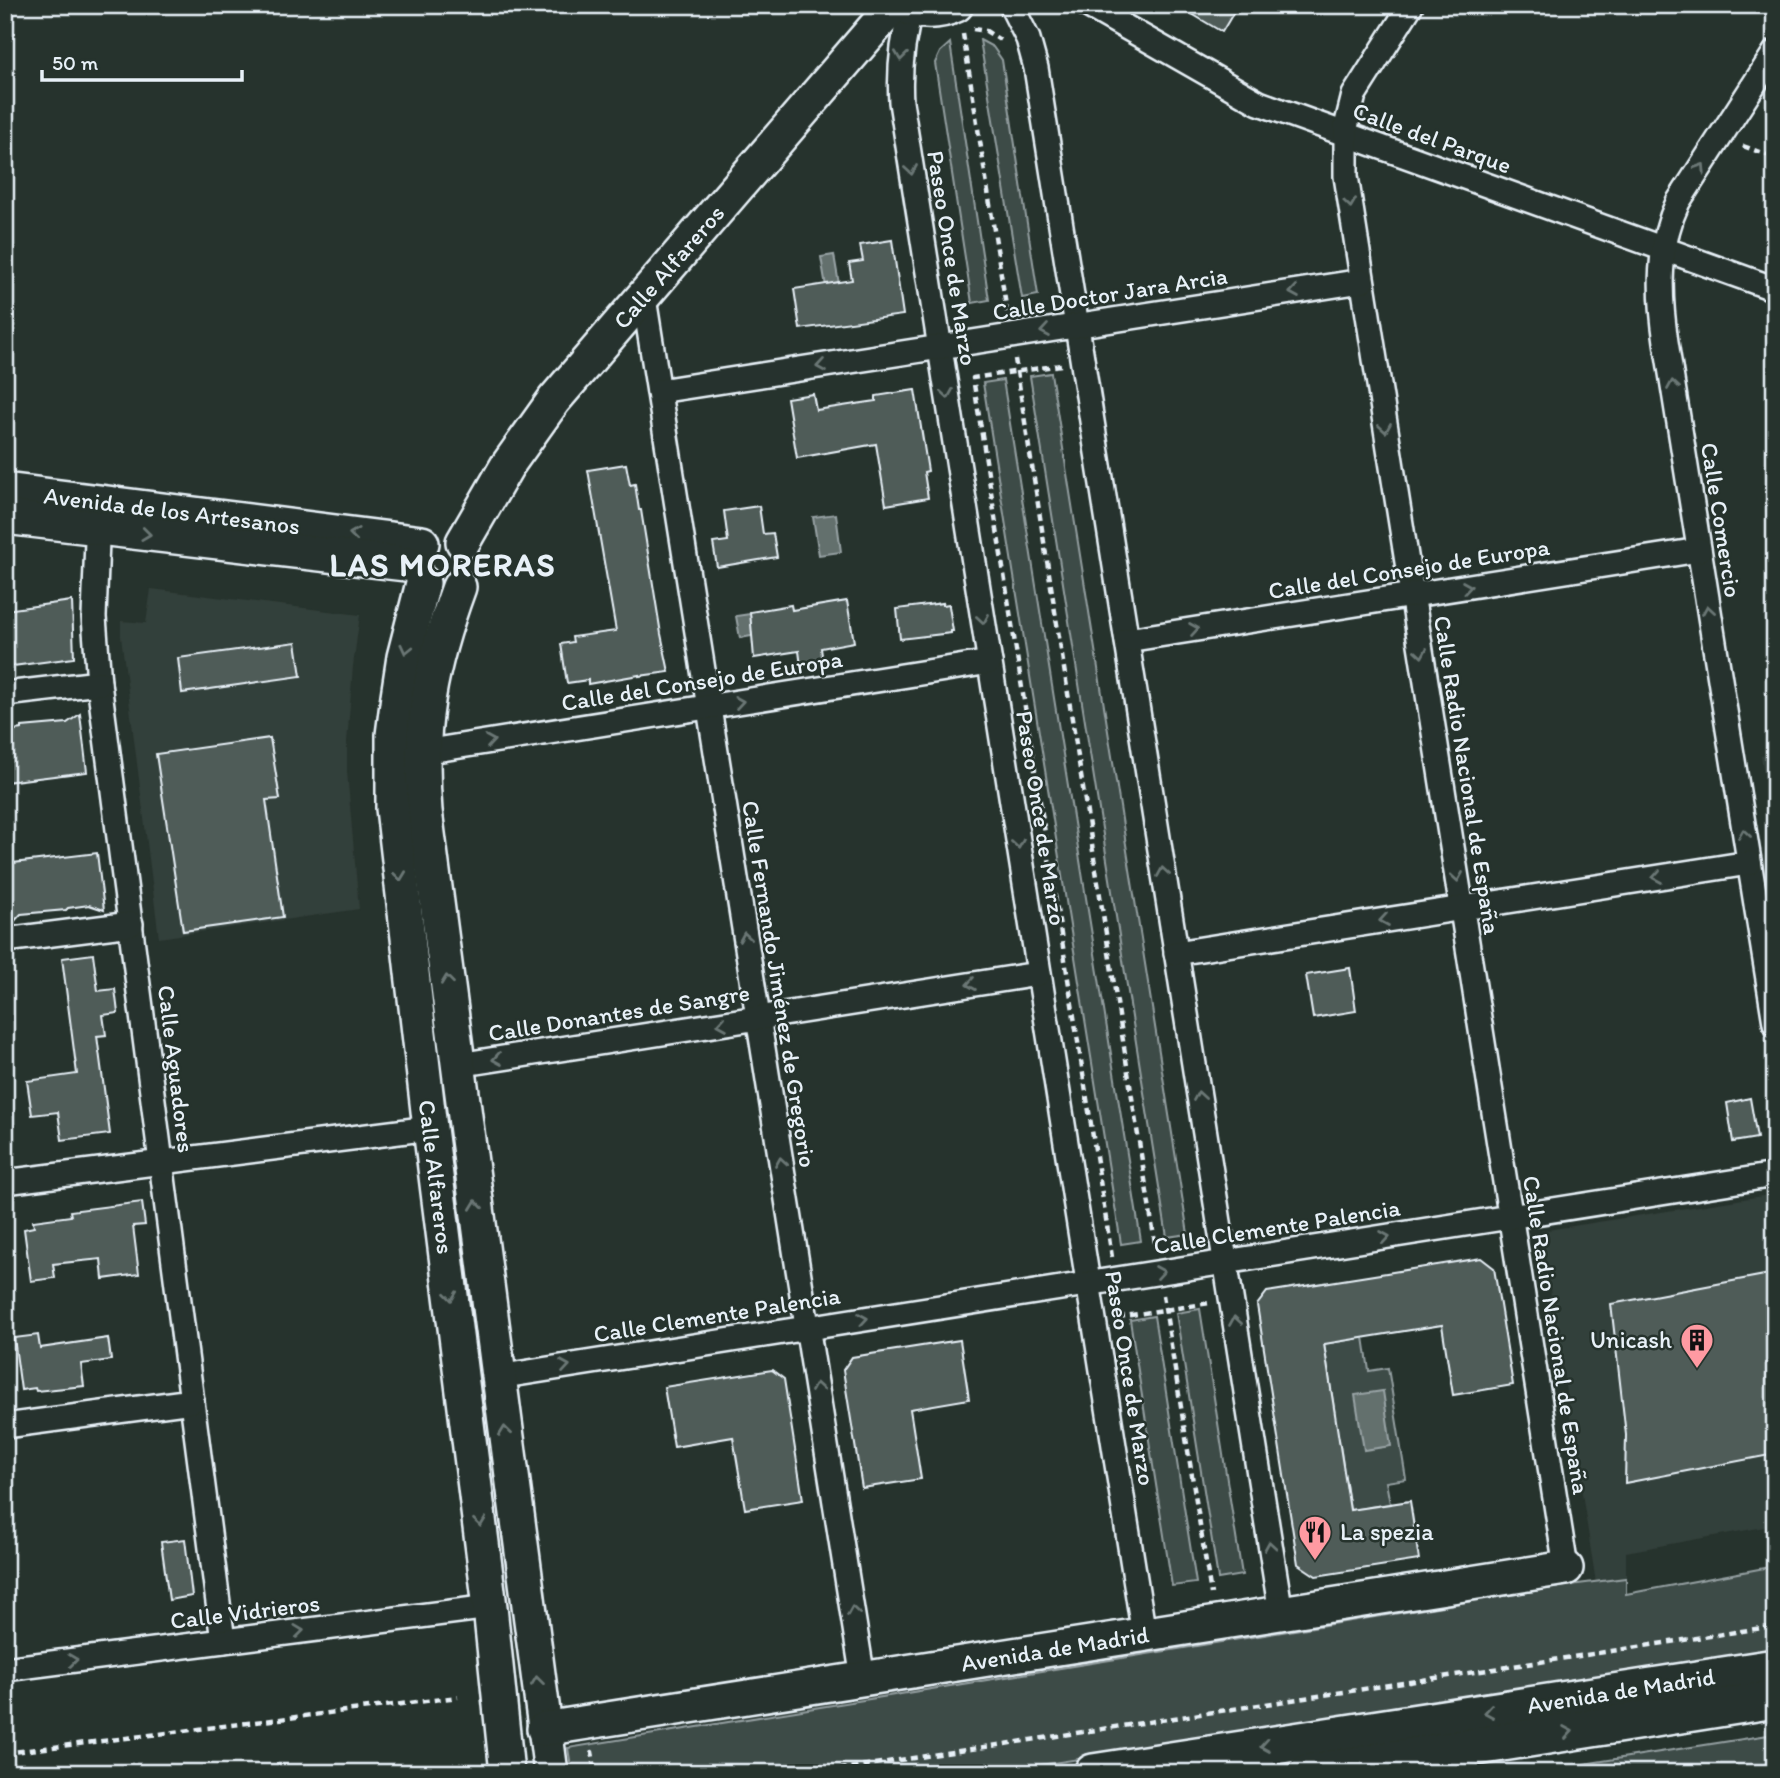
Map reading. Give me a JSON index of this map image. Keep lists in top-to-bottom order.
{
  "streets": {
    "main road": ["Avenida de Madrid"],
    "street": [
      "Calle del Parque",
      "Paseo Once de Marzo",
      "Calle Alfareros",
      "Calle Doctor Jara Arcia",
      "Avenida de los Artesanos",
      "Calle Comercio",
      "Calle del Consejo de Europa",
      "Calle Radio Nacional de España",
      "Calle Fernando Jiménez de Gregorio",
      "Calle Donantes de Sangre",
      "Calle Aguadores",
      "Calle Clemente Palencia",
      "Calle Vidrieros"
    ]
  },
  "crossings": [
    ["Calle del Parque", "Calle Comercio"],
    ["Calle del Parque", "Calle Radio Nacional de España"],
    ["Paseo Once de Marzo", "Calle Alfareros"],
    ["Paseo Once de Marzo", "Calle Doctor Jara Arcia"],
    ["Paseo Once de Marzo", "Calle del Consejo de Europa"],
    ["Paseo Once de Marzo", "Calle Donantes de Sangre"],
    ["Paseo Once de Marzo", "Calle Clemente Palencia"],
    ["Paseo Once de Marzo", "Avenida de Madrid"],
    ["Calle Alfareros", "Avenida de los Artesanos"],
    ["Calle Alfareros", "Calle del Consejo de Europa"],
    ["Calle Alfareros", "Calle Fernando Jiménez de Gregorio"],
    ["Calle Alfareros", "Calle Donantes de Sangre"],
    ["Calle Alfareros", "Calle Clemente Palencia"],
    ["Calle Alfareros", "Calle Vidrieros"],
    ["Calle Alfareros", "Avenida de Madrid"],
    ["Calle Doctor Jara Arcia", "Calle Radio Nacional de España"],
    ["Calle Doctor Jara Arcia", "Calle Fernando Jiménez de Gregorio"],
    ["Avenida de los Artesanos", "Calle Aguadores"],
    ["Calle Comercio", "Calle del Consejo de Europa"],
    ["Calle del Consejo de Europa", "Calle Radio Nacional de España"],
    ["Calle del Consejo de Europa", "Calle Fernando Jiménez de Gregorio"],
    ["Calle Radio Nacional de España", "Calle Clemente Palencia"],
    ["Calle Radio Nacional de España", "Avenida de Madrid"],
    ["Calle Fernando Jiménez de Gregorio", "Calle Donantes de Sangre"],
    ["Calle Fernando Jiménez de Gregorio", "Calle Clemente Palencia"],
    ["Calle Fernando Jiménez de Gregorio", "Avenida de Madrid"],
    ["Calle Aguadores", "Calle Vidrieros"]
  ],
  "one_way": [
    "Calle Doctor Jara Arcia",
    "Calle Comercio",
    "Calle del Consejo de Europa",
    "Calle Radio Nacional de España",
    "Calle Fernando Jiménez de Gregorio",
    "Calle Donantes de Sangre",
    "Calle Clemente Palencia",
    "Calle Vidrieros"
  ],
  "districts": ["LAS MORERAS"],
  "places": {
    "building": ["Unicash"],
    "restaurant": ["La spezia"]
  },
  "scale_bar": "50 m"
}
